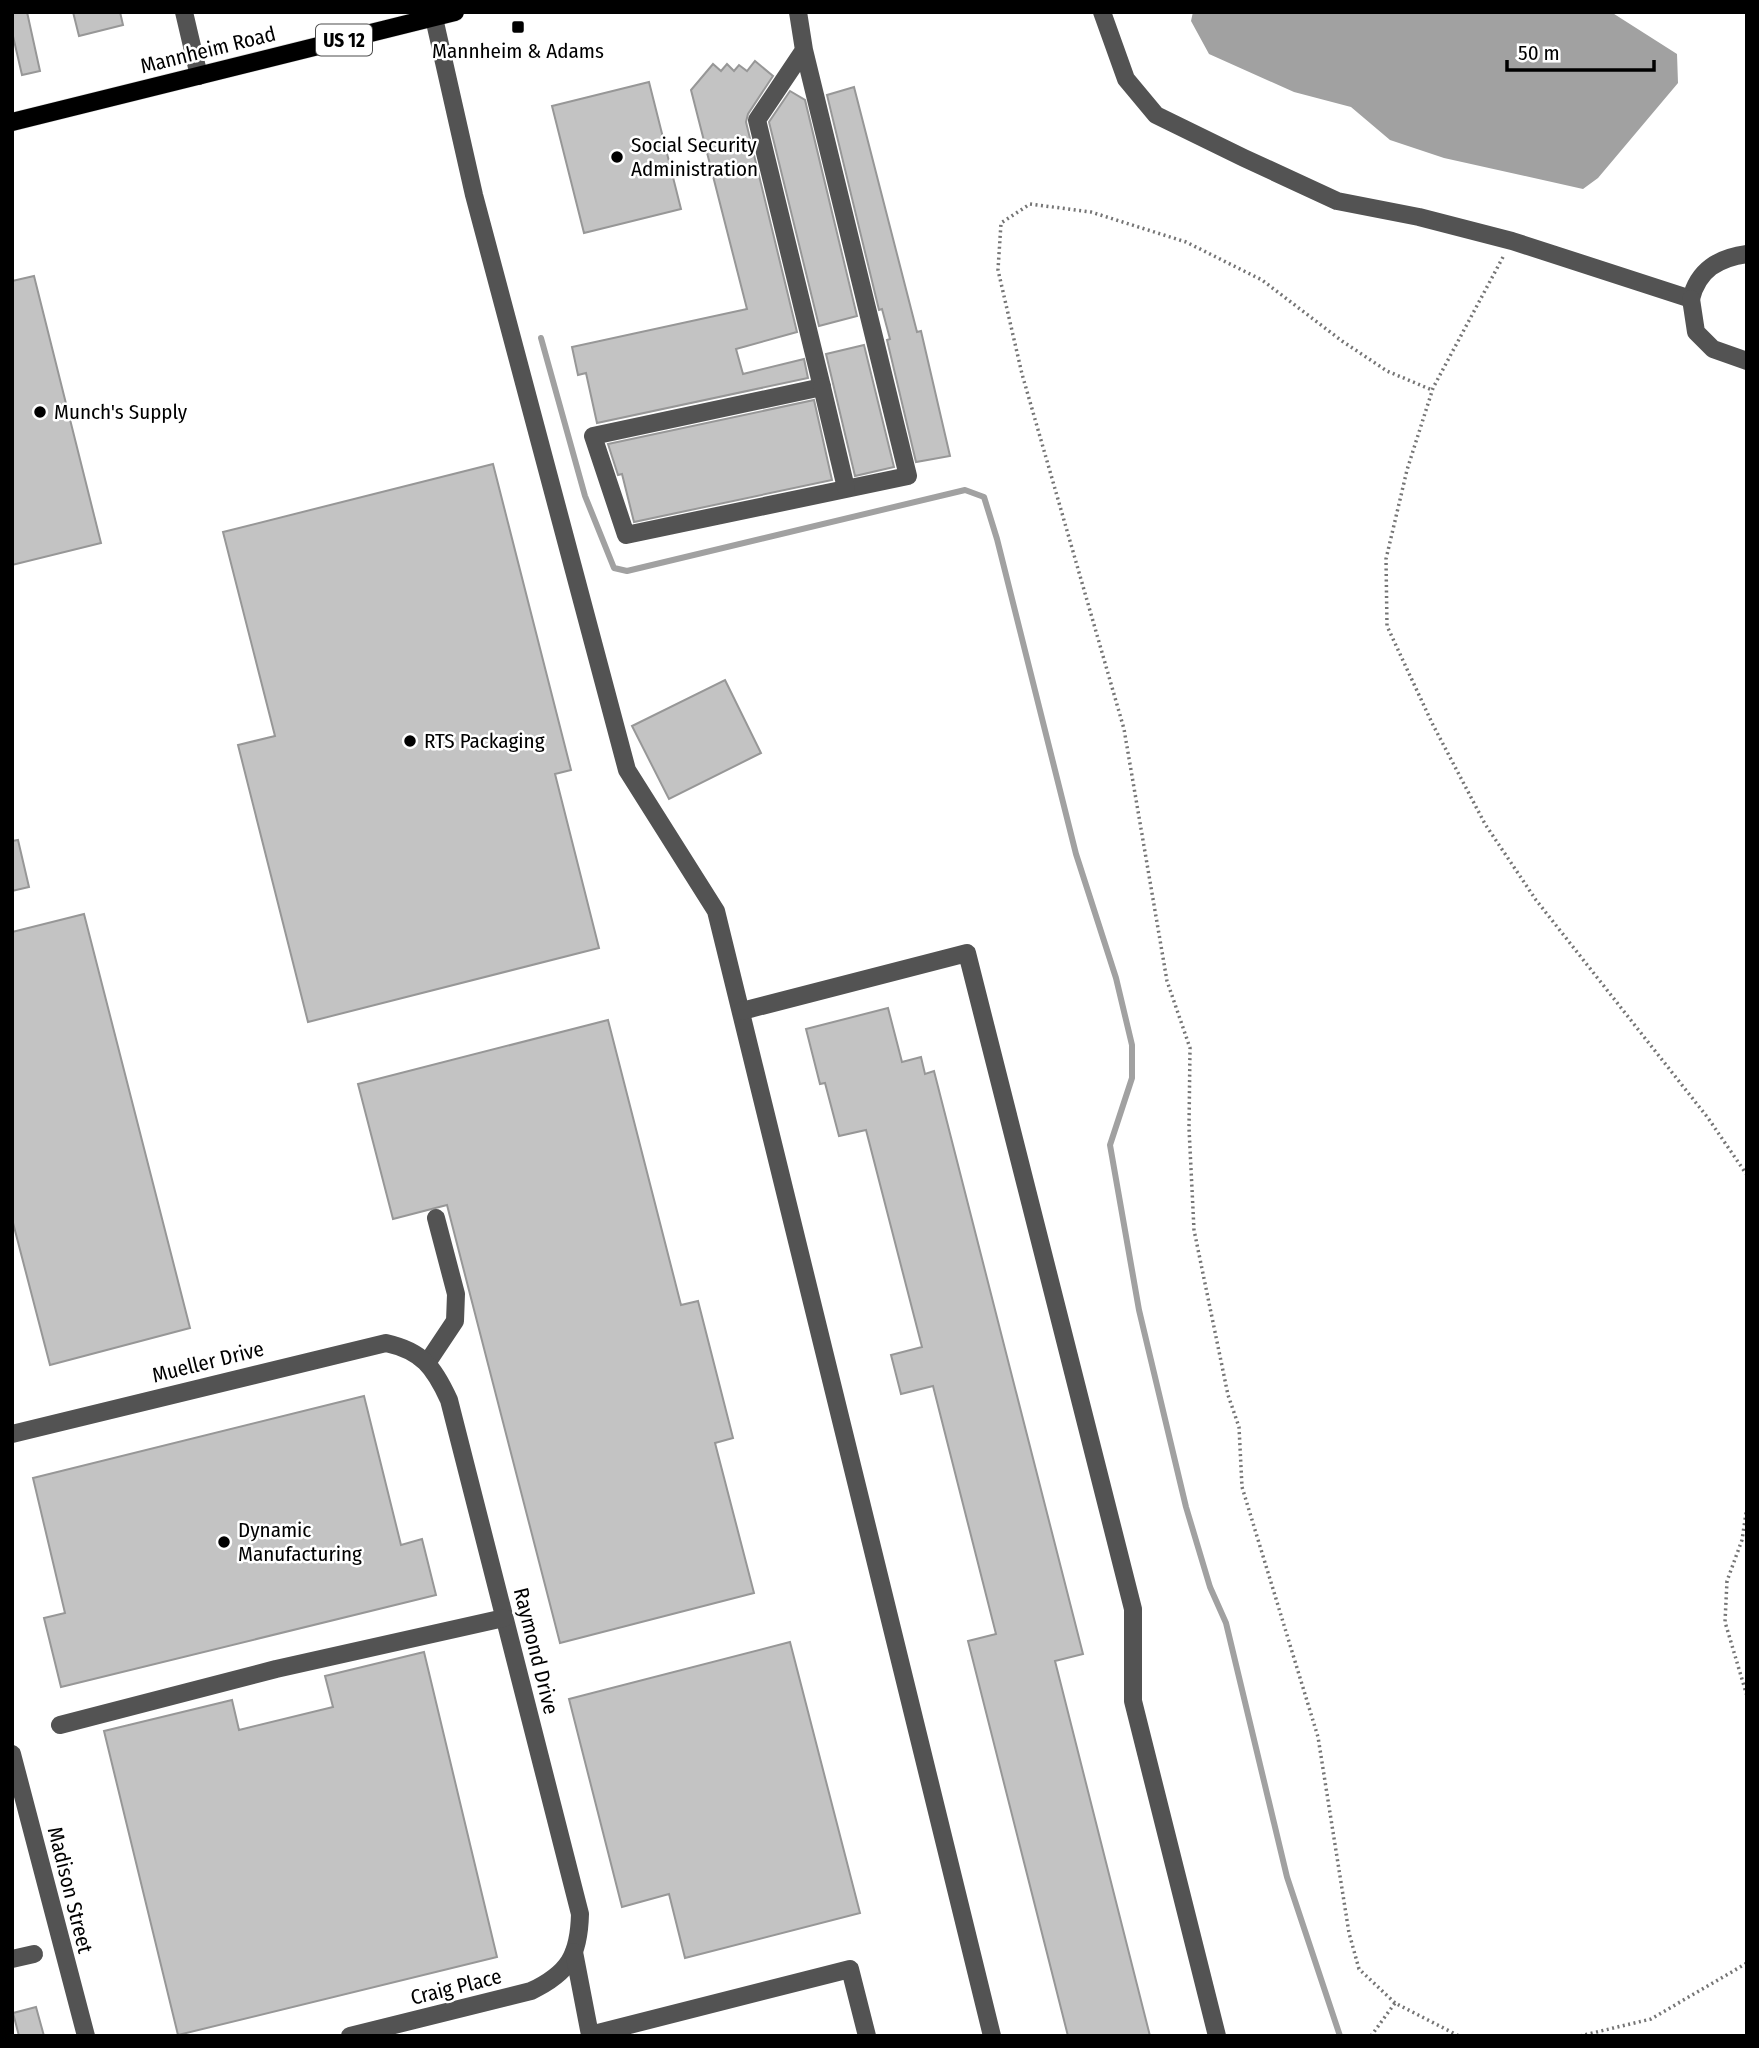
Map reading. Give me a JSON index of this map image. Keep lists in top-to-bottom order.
{
  "streets": {
    "main road": ["US 12", "Mannheim Road"],
    "street": [
      "Mueller Drive",
      "Raymond Drive",
      "Madison Street",
      "Craig Place"
    ]
  },
  "crossings": [
    ["Mueller Drive", "Raymond Drive"],
    ["Raymond Drive", "Craig Place"]
  ],
  "places": {
    "transit": ["Mannheim & Adams"],
    "other": [
      "Social Security Administration",
      "Munch's Supply",
      "RTS Packaging",
      "Dynamic Manufacturing"
    ]
  },
  "scale_bar": "50 m"
}
